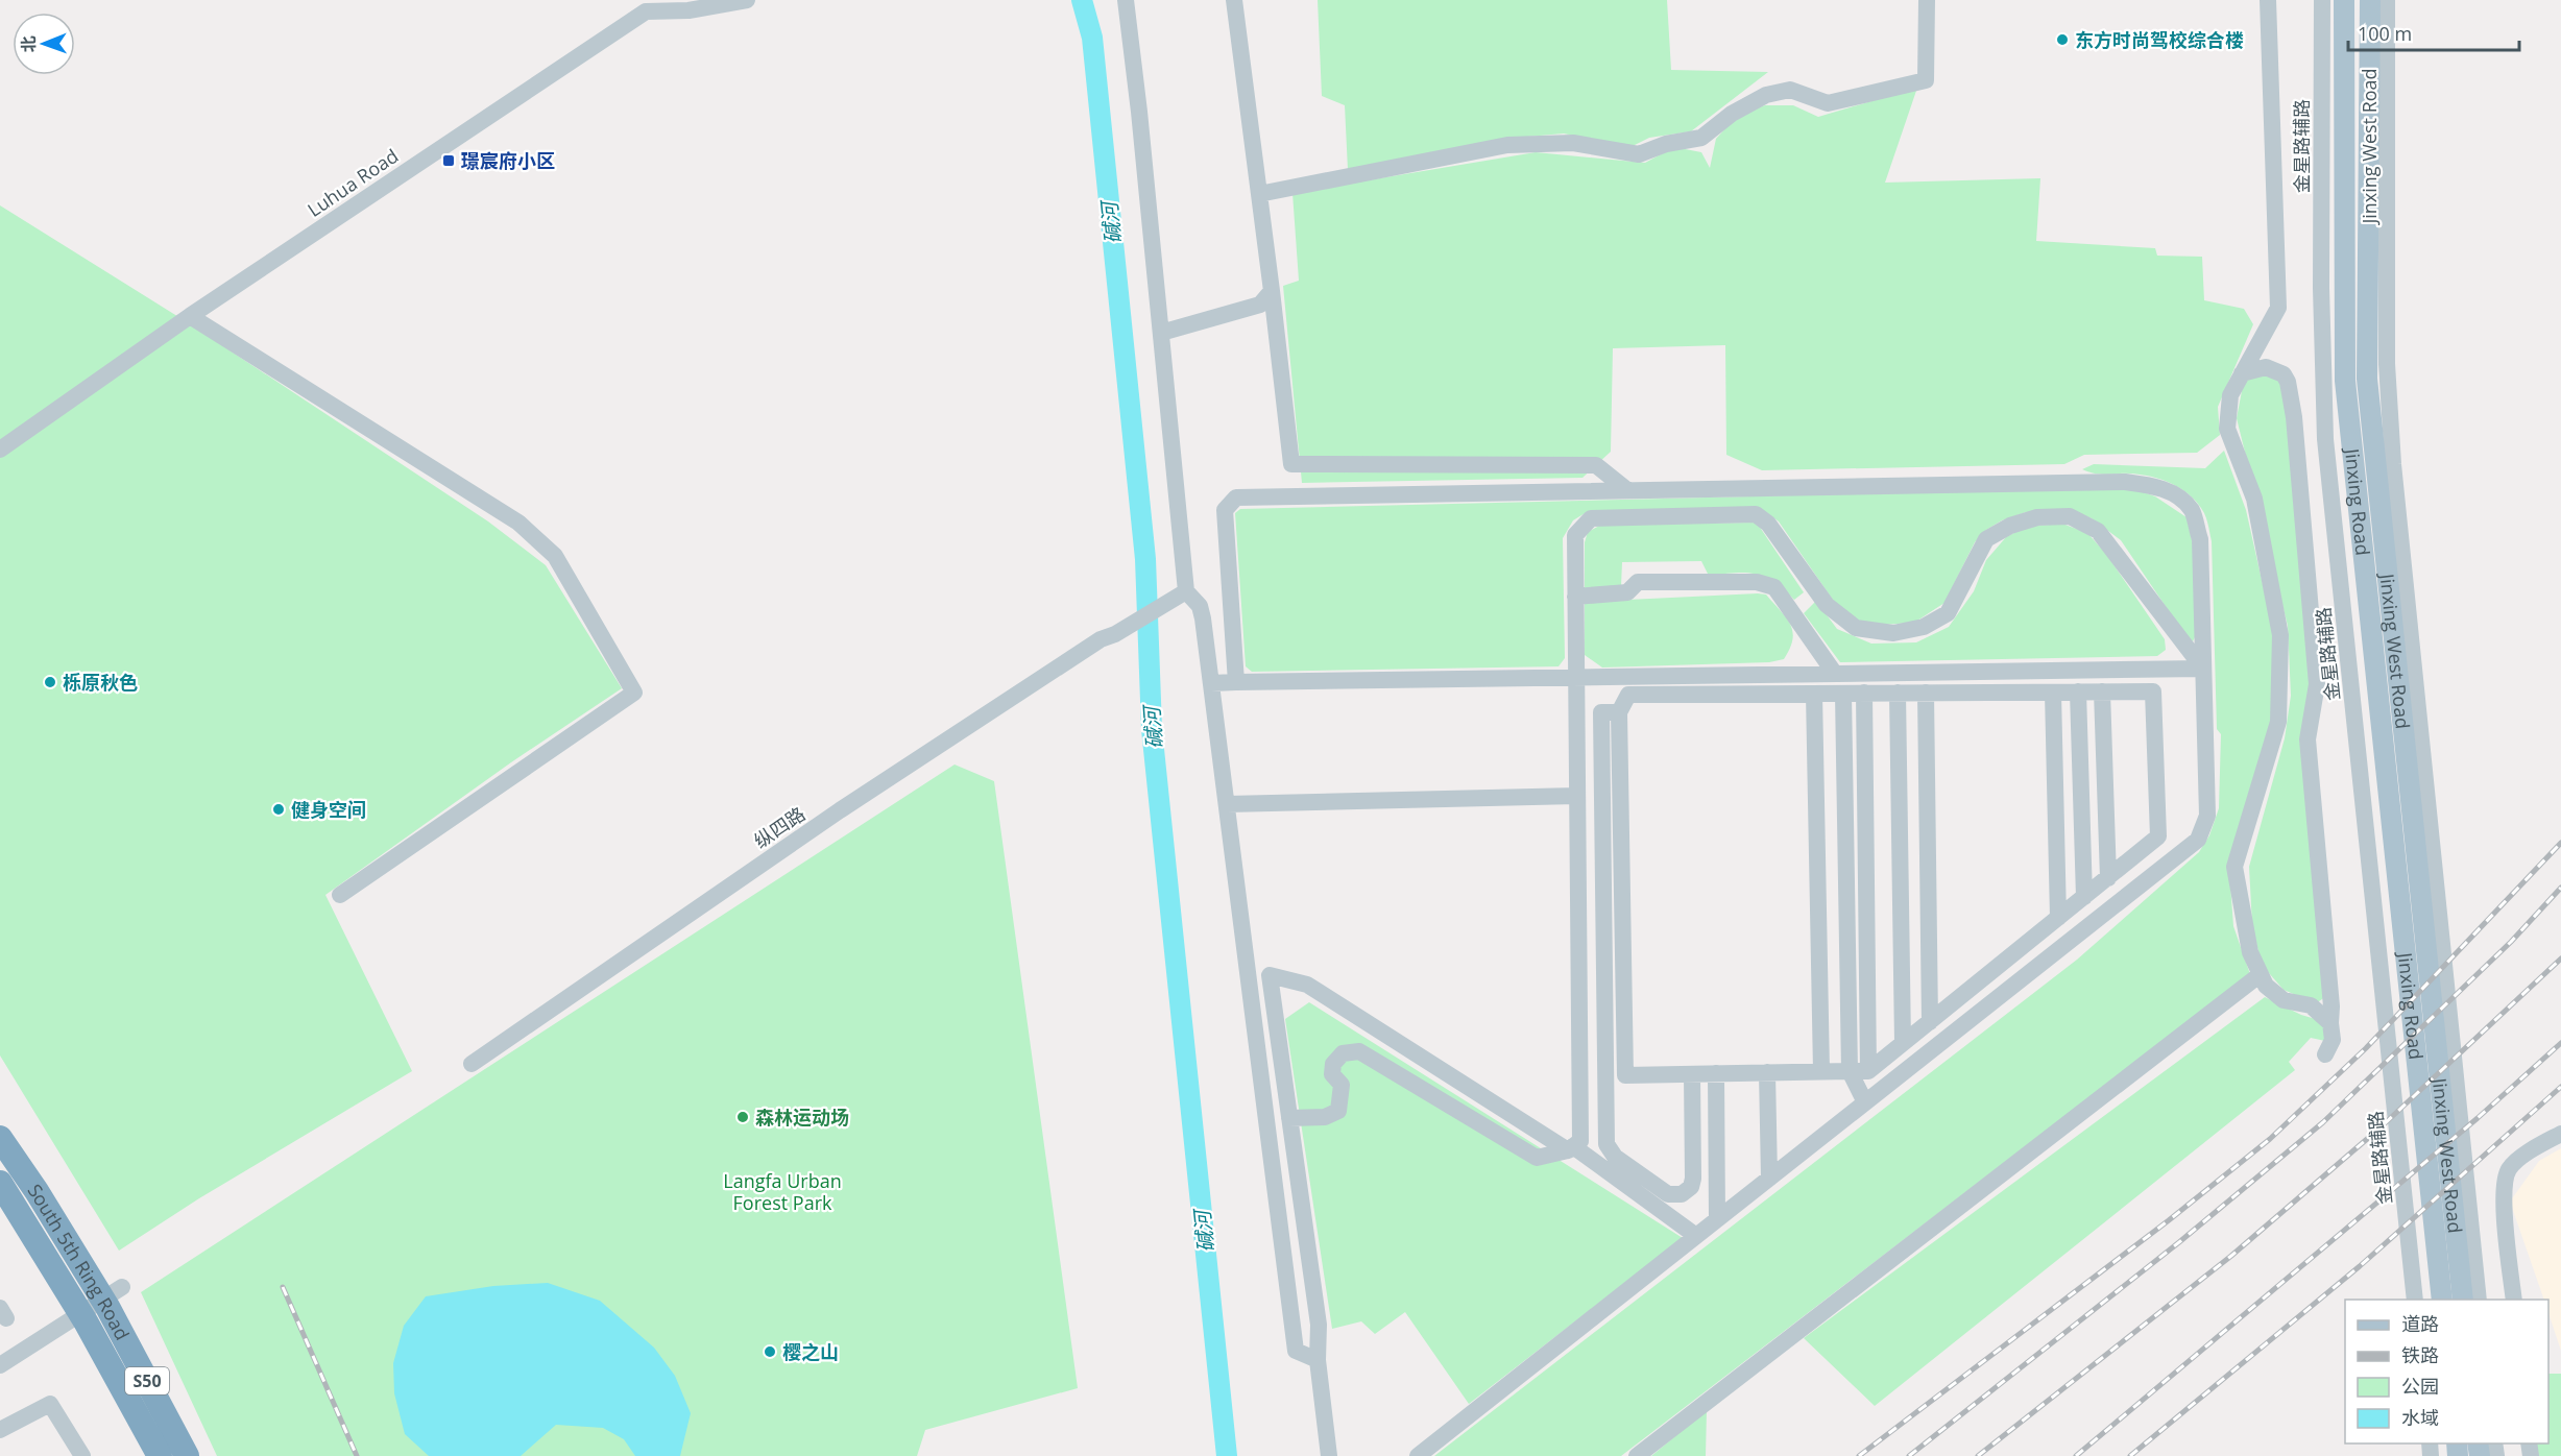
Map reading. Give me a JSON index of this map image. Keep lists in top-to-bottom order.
{
  "streets": {
    "highway": ["South 5th Ring Road", "S50"],
    "main road": ["Jinxing West Road", "Jinxing Road"],
    "street": ["金星路辅路", "Luhua Road", "纵四路"]
  },
  "water": ["碱河"],
  "parks": ["Langfa Urban Forest Park"],
  "places": {
    "other": [
      "东方时尚驾校综合楼",
      "栎原秋色",
      "健身空间",
      "森林运动场",
      "樱之山"
    ],
    "transit": ["璟宸府小区"]
  },
  "legend": [
    "道路",
    "铁路",
    "公园",
    "水域"
  ],
  "scale_bar": "100 m",
  "north": "left"
}
